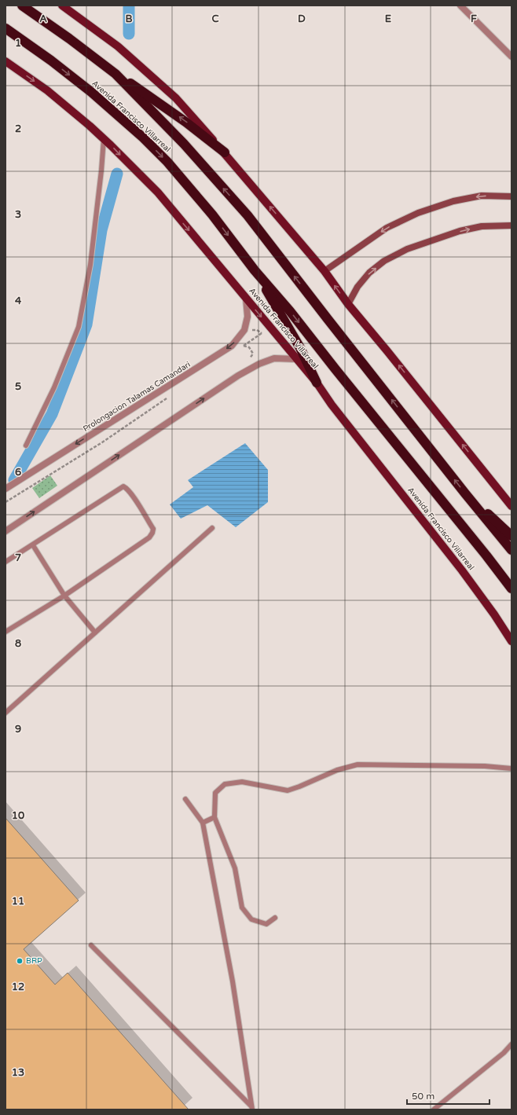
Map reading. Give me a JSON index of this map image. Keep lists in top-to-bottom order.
{
  "streets": {
    "highway": ["Avenida Francisco Villarreal"],
    "street": ["Prolongacion Talamas Camandari"]
  },
  "crossings": [
    ["Avenida Francisco Villarreal", "Prolongacion Talamas Camandari"]
  ],
  "places": ["BRP"],
  "scale_bar": "50 m",
  "grid": {
    "columns": [
      "A",
      "B",
      "C",
      "D",
      "E",
      "F"
    ],
    "rows": [
      "1",
      "2",
      "3",
      "4",
      "5",
      "6",
      "7",
      "8",
      "9",
      "10",
      "11",
      "12",
      "13"
    ]
  }
}
